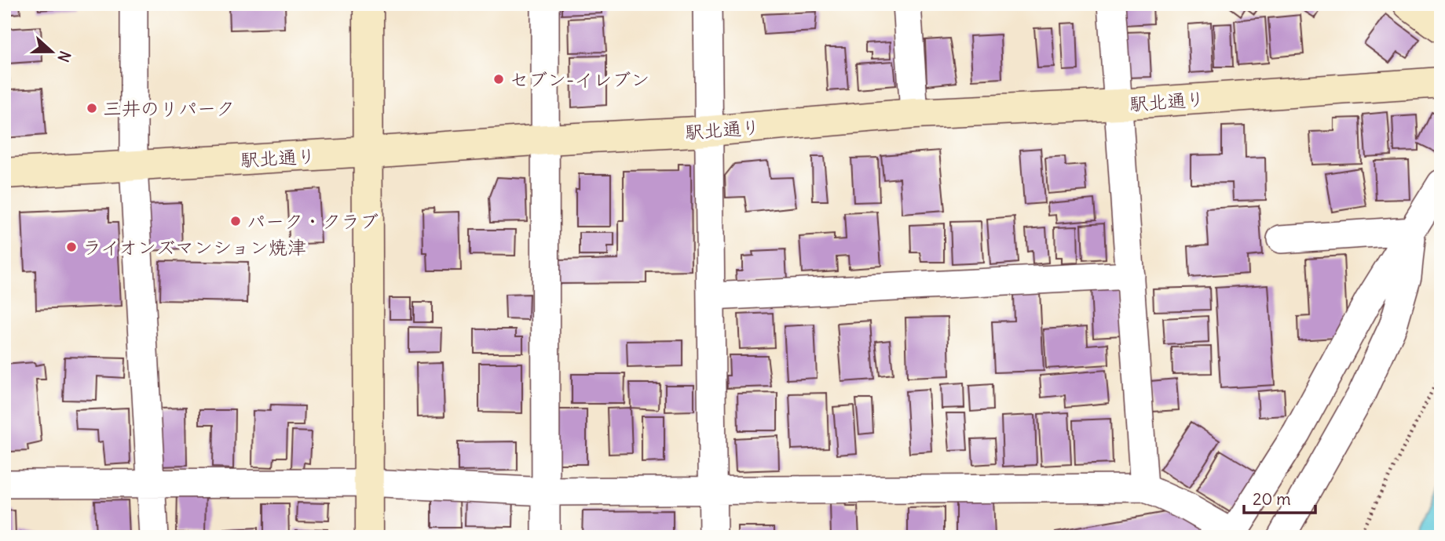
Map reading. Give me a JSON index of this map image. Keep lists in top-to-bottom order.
{
  "streets": {
    "street": ["駅北通り"]
  },
  "places": [
    "セブン-イレブン",
    "三井のリパーク",
    "パーク・クラブ",
    "ライオンズマンション焼津"
  ],
  "scale_bar": "20 m",
  "north": "right"
}
